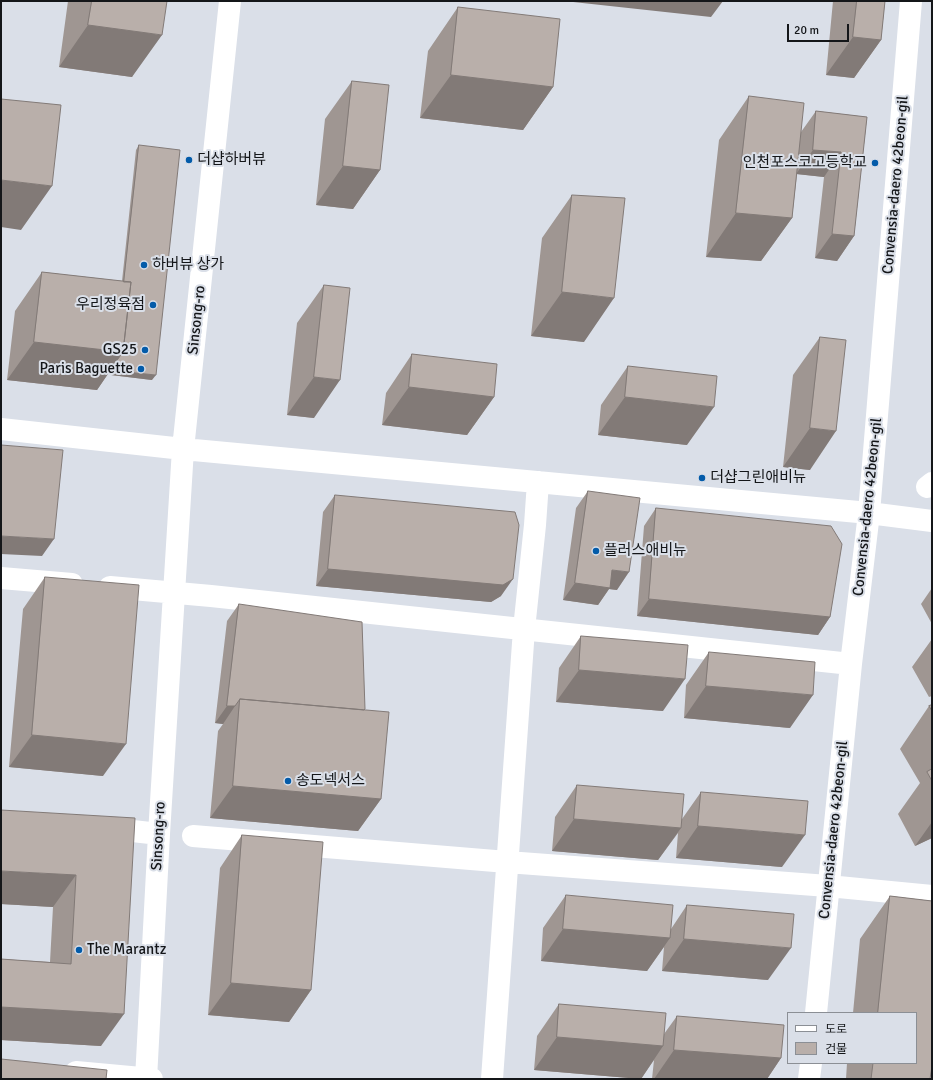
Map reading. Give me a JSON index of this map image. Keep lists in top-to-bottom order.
{
  "streets": {
    "street": ["Convensia-daero 42beon-gil", "Sinsong-ro"]
  },
  "places": [
    "더샵하버뷰",
    "인천포스코고등학교",
    "하버뷰 상가",
    "우리정육점",
    "GS25",
    "Paris Baguette",
    "더샵그린애비뉴",
    "플러스애비뉴",
    "송도넥서스",
    "The Marantz"
  ],
  "legend": ["도로", "건물"],
  "scale_bar": "20 m"
}
